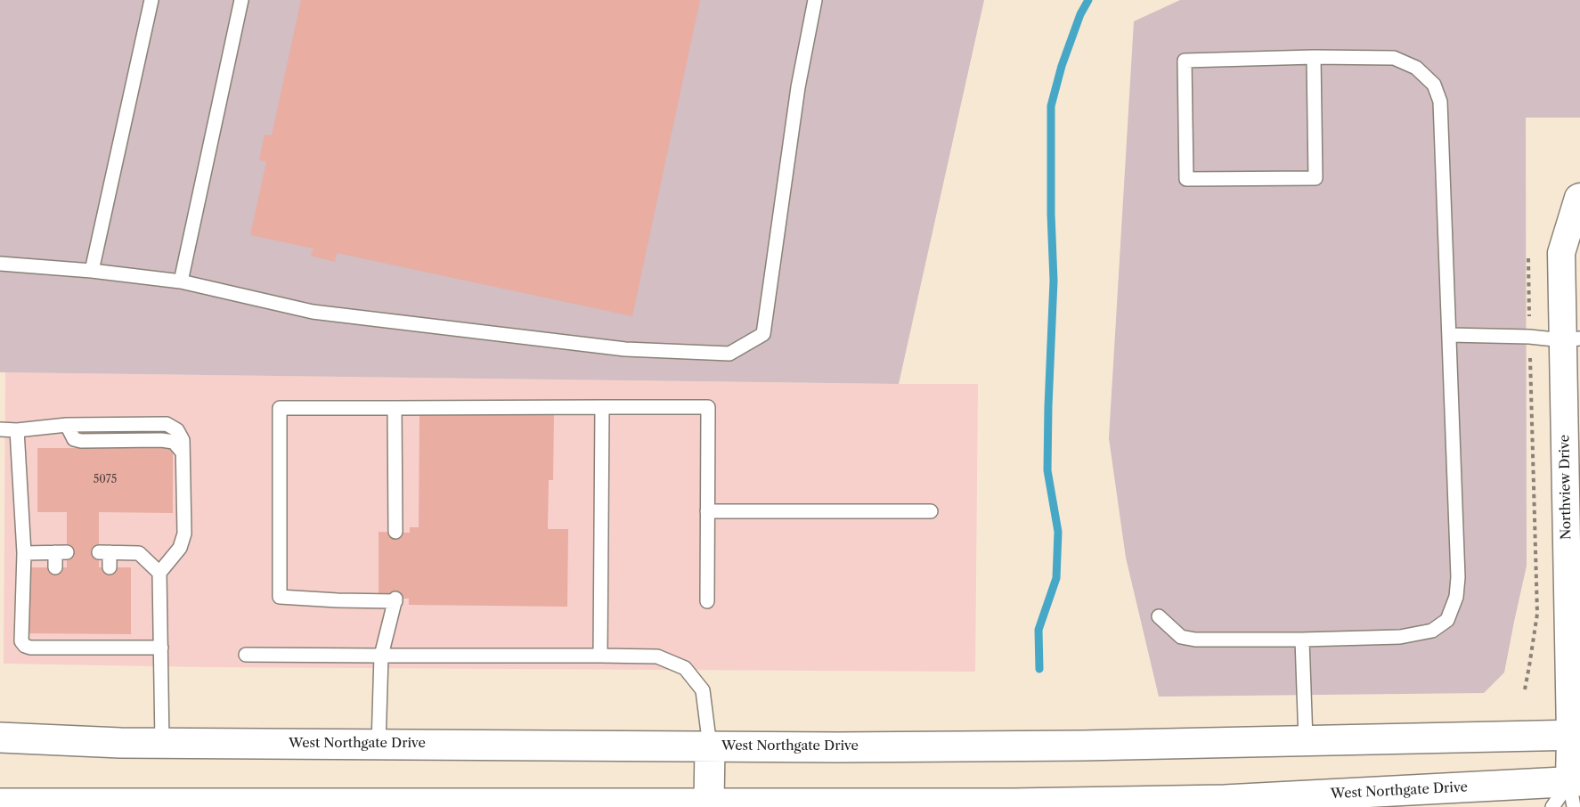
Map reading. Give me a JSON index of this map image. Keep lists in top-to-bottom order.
{
  "streets": {
    "main road": ["West Northgate Drive"],
    "street": ["Northview Drive"]
  },
  "crossings": [
    ["Northview Drive", "West Northgate Drive"]
  ],
  "house_numbers": ["5075"]
}
